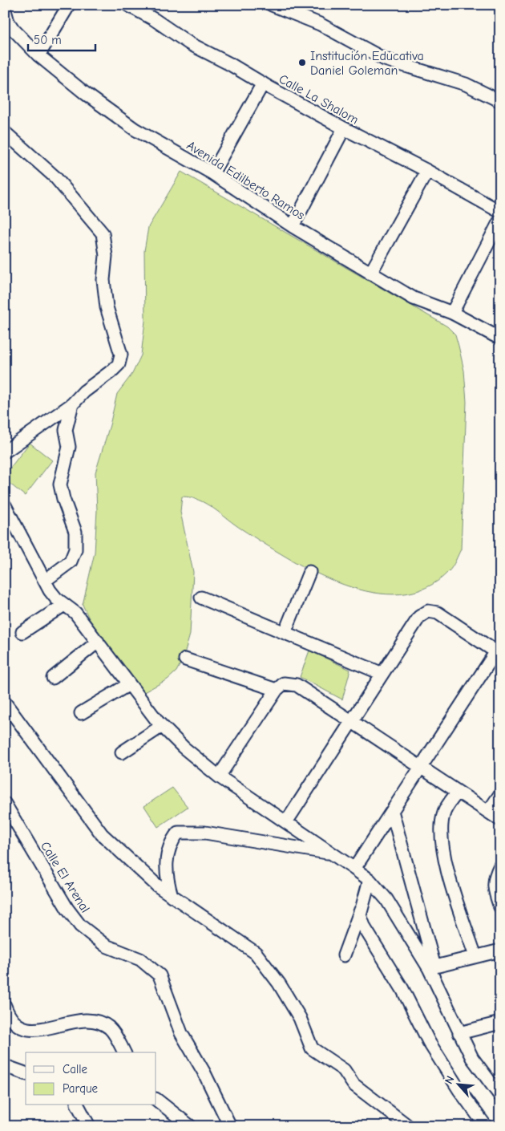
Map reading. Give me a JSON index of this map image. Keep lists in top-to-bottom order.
{
  "streets": {
    "street": ["Calle La Shalom", "Avenida Edilberto Ramos", "Calle El Arenal"]
  },
  "places": ["Institución Educativa Daniel Goleman"],
  "legend": ["Calle", "Parque"],
  "scale_bar": "50 m",
  "north": "top left"
}
